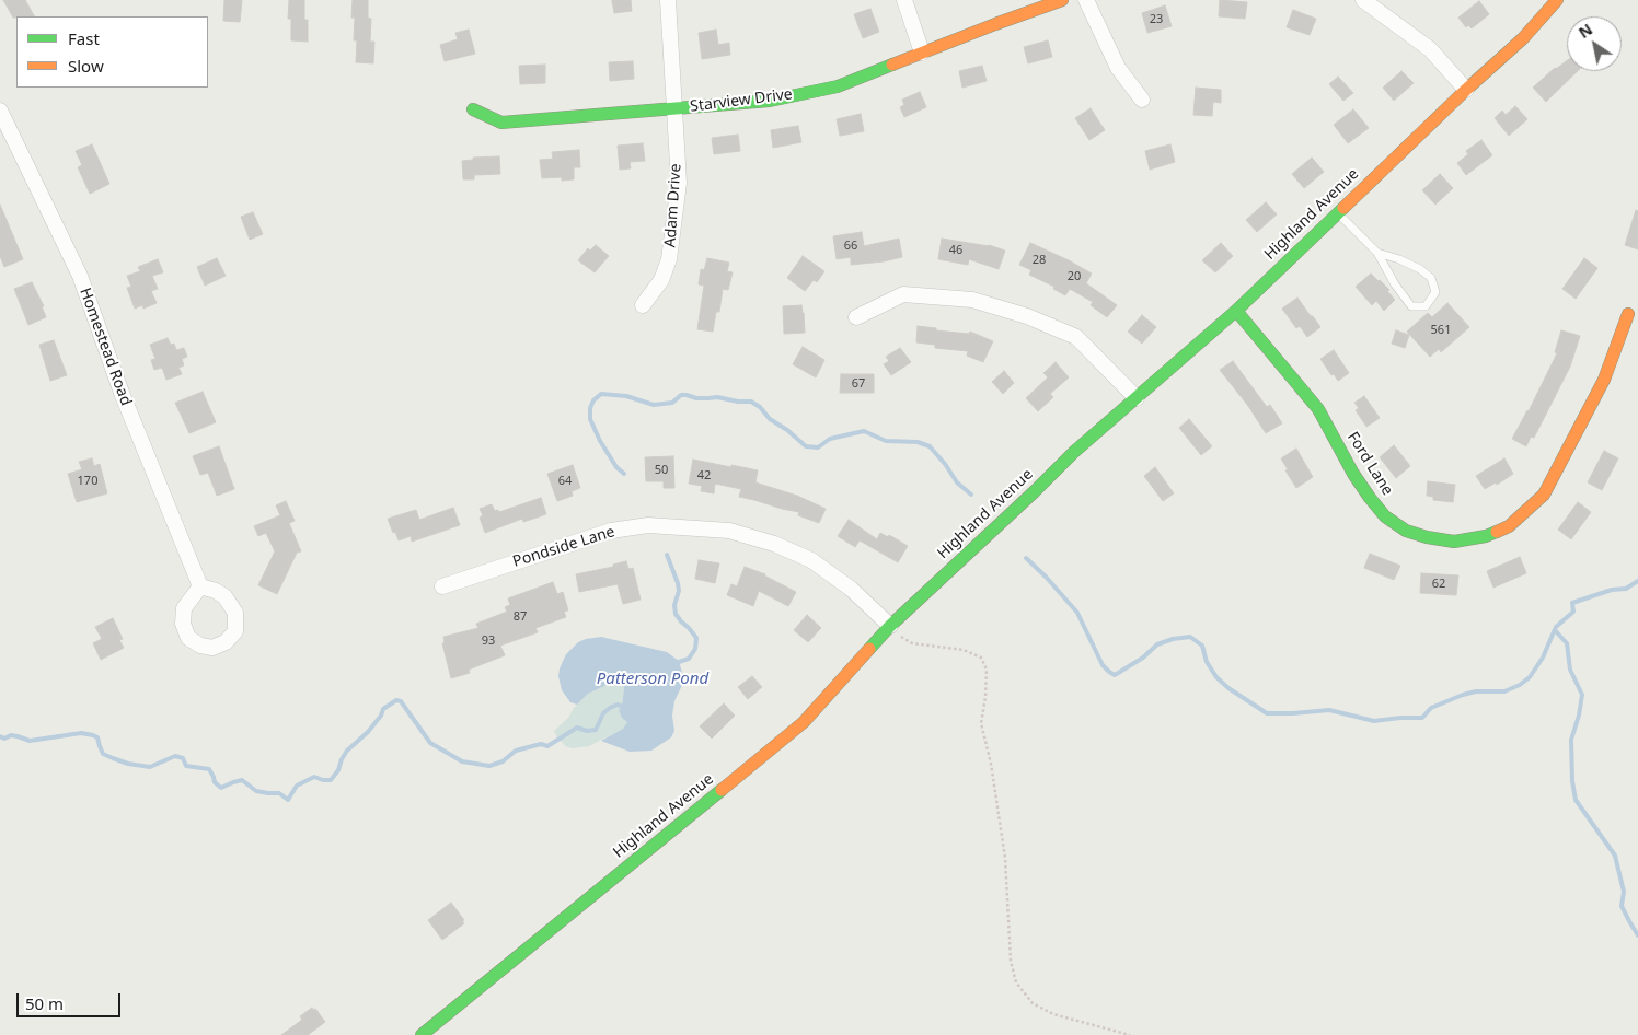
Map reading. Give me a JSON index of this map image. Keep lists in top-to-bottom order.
{
  "streets": {
    "street": [
      "Starview Drive",
      "Adam Drive",
      "Highland Avenue",
      "Homestead Road",
      "Ford Lane",
      "Pondside Lane"
    ]
  },
  "crossings": [
    ["Starview Drive", "Adam Drive"],
    ["Highland Avenue", "Ford Lane"],
    ["Highland Avenue", "Pondside Lane"]
  ],
  "water": ["Patterson Pond"],
  "house_numbers": [
    "23",
    "66",
    "46",
    "28",
    "20",
    "561",
    "67",
    "50",
    "42",
    "170",
    "64",
    "62",
    "87",
    "93"
  ],
  "legend": ["Fast", "Slow"],
  "scale_bar": "50 m",
  "north": "top left"
}
